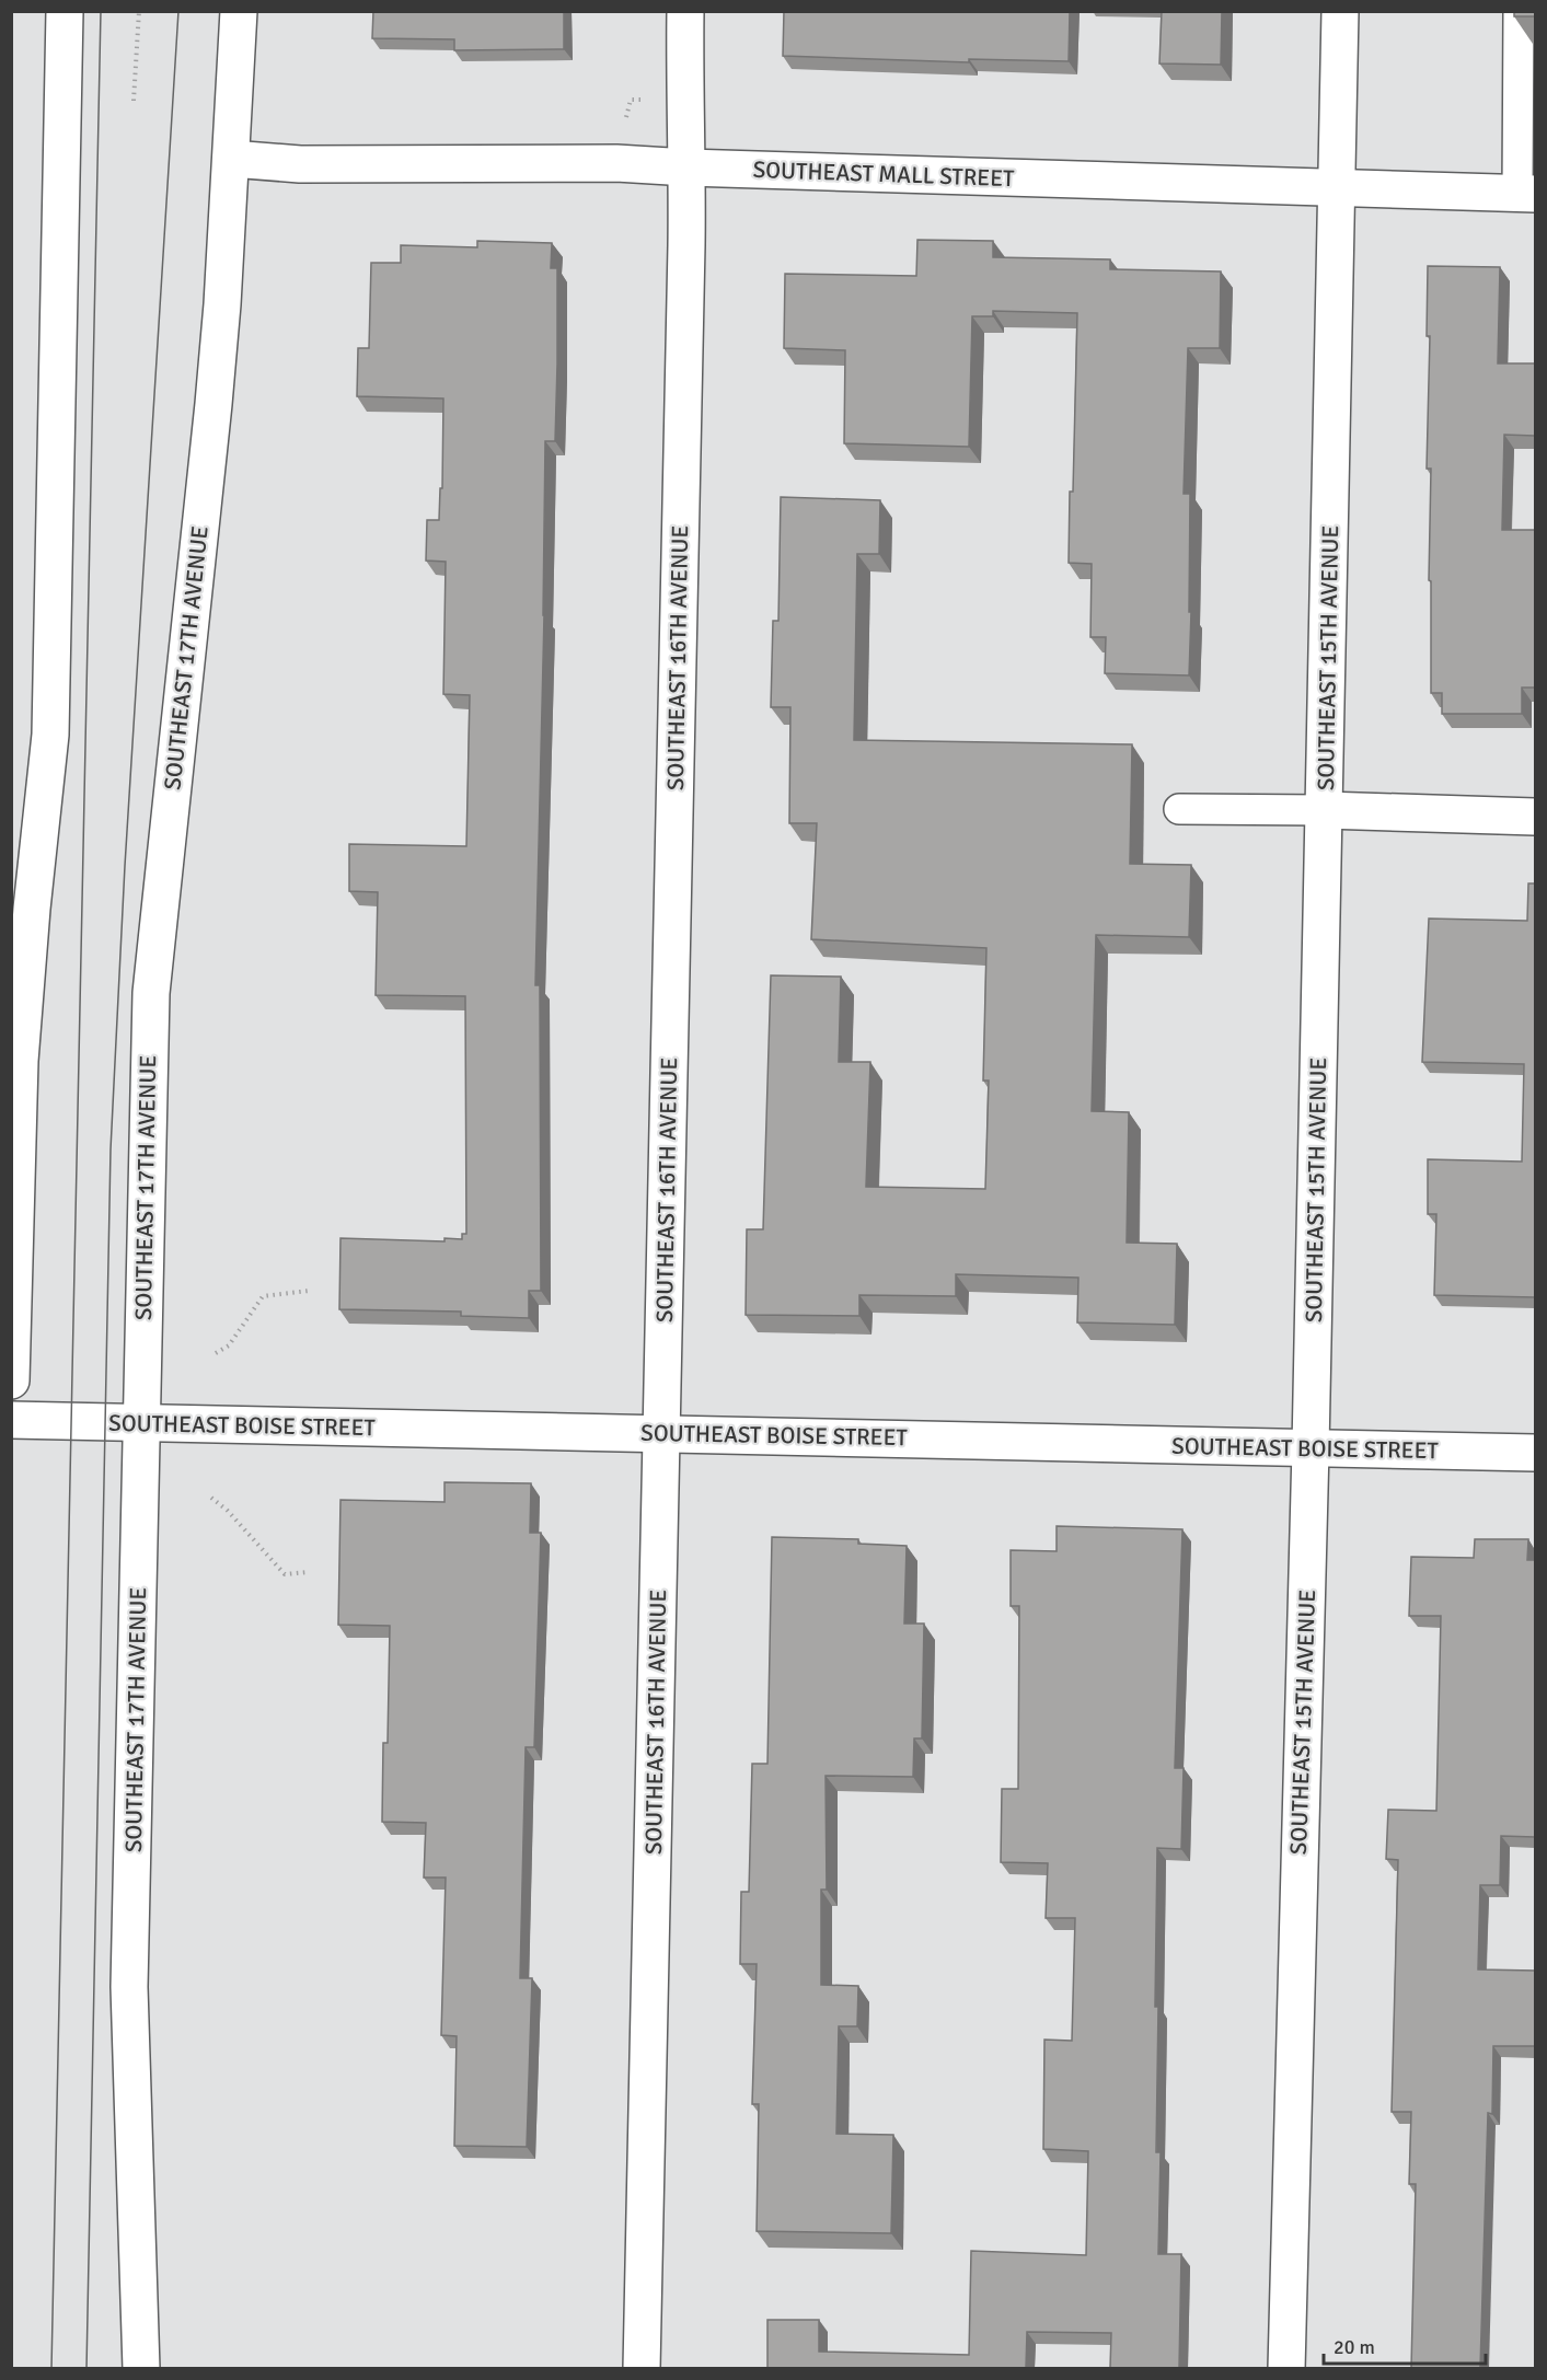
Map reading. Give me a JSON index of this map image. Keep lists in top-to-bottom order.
{
  "streets": {
    "street": [
      "SOUTHEAST MALL STREET",
      "SOUTHEAST 17TH AVENUE",
      "SOUTHEAST 16TH AVENUE",
      "SOUTHEAST 15TH AVENUE",
      "SOUTHEAST BOISE STREET"
    ]
  },
  "crossings": [
    ["SOUTHEAST MALL STREET", "SOUTHEAST 17TH AVENUE"],
    ["SOUTHEAST MALL STREET", "SOUTHEAST 16TH AVENUE"],
    ["SOUTHEAST MALL STREET", "SOUTHEAST 15TH AVENUE"],
    ["SOUTHEAST 17TH AVENUE", "SOUTHEAST BOISE STREET"],
    ["SOUTHEAST 16TH AVENUE", "SOUTHEAST BOISE STREET"],
    ["SOUTHEAST 15TH AVENUE", "SOUTHEAST BOISE STREET"]
  ],
  "scale_bar": "20 m"
}
